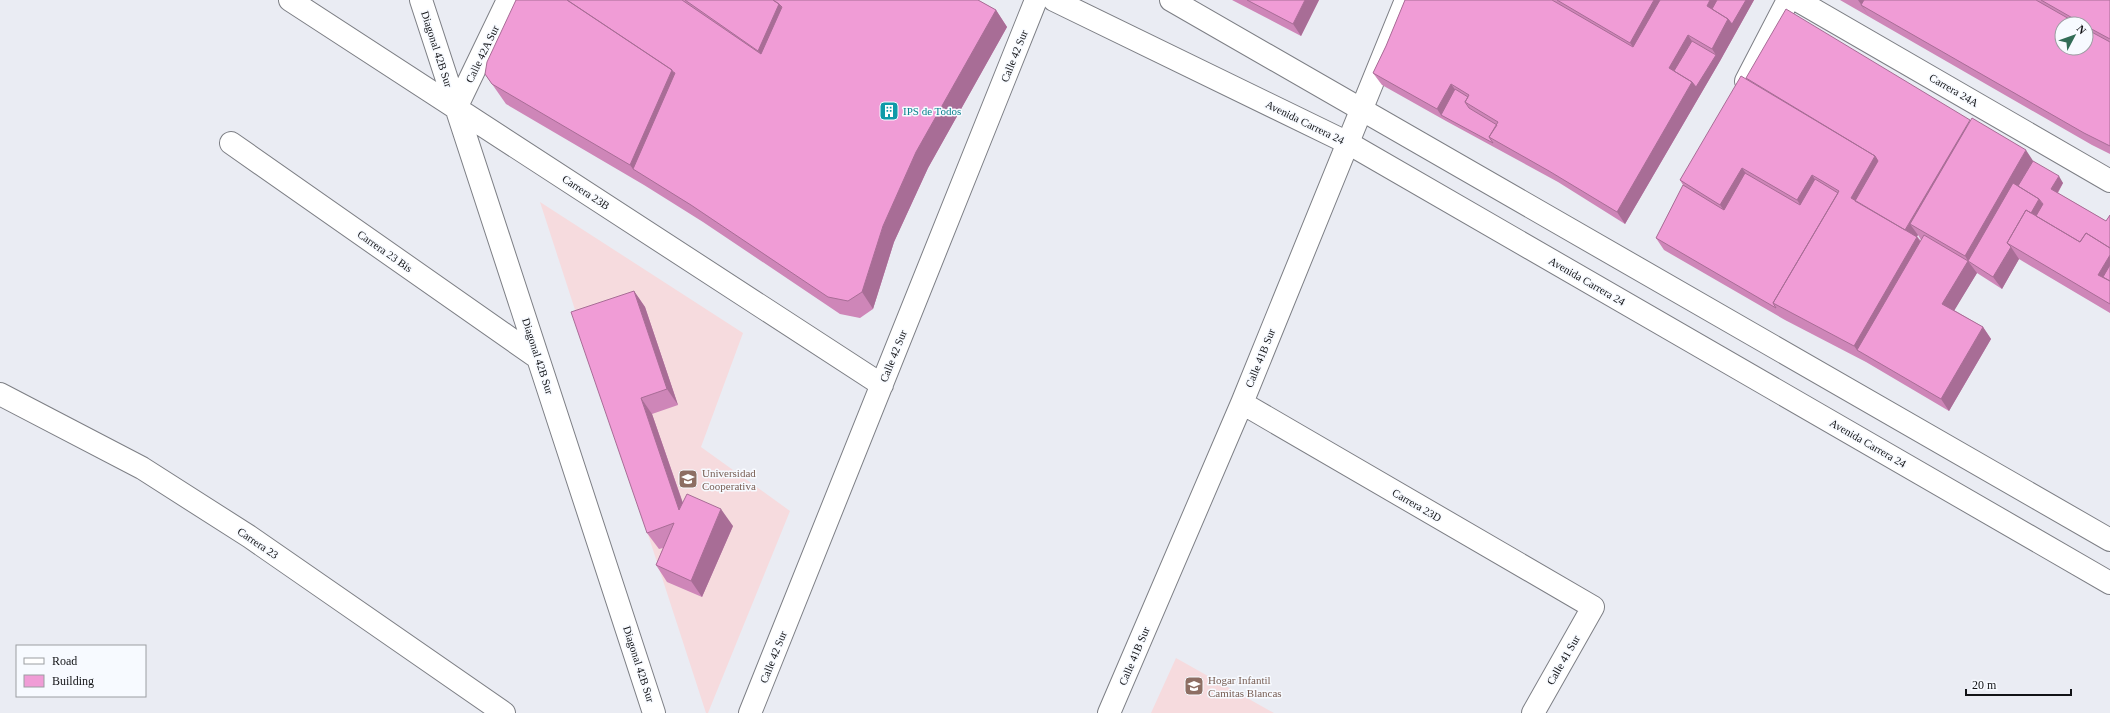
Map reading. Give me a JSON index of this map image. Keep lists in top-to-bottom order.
{
  "streets": {
    "street": [
      "Diagonal 42B Sur",
      "Calle 42A Sur",
      "Calle 42 Sur",
      "Carrera 24A",
      "Avenida Carrera 24",
      "Carrera 23B",
      "Carrera 23 Bis",
      "Calle 41B Sur",
      "Carrera 23D",
      "Carrera 23",
      "Calle 41 Sur"
    ]
  },
  "crossings": [
    ["Diagonal 42B Sur", "Calle 42A Sur"],
    ["Diagonal 42B Sur", "Carrera 23B"],
    ["Diagonal 42B Sur", "Carrera 23 Bis"],
    ["Calle 42A Sur", "Carrera 23B"],
    ["Calle 42 Sur", "Carrera 23B"],
    ["Avenida Carrera 24", "Calle 41B Sur"],
    ["Calle 41B Sur", "Carrera 23D"],
    ["Carrera 23D", "Calle 41 Sur"]
  ],
  "places": {
    "building": ["IPS de Todos"],
    "school or university": ["Universidad Cooperativa", "Hogar Infantil Camitas Blancas"]
  },
  "legend": ["Road", "Building"],
  "scale_bar": "20 m",
  "north": "top right"
}
